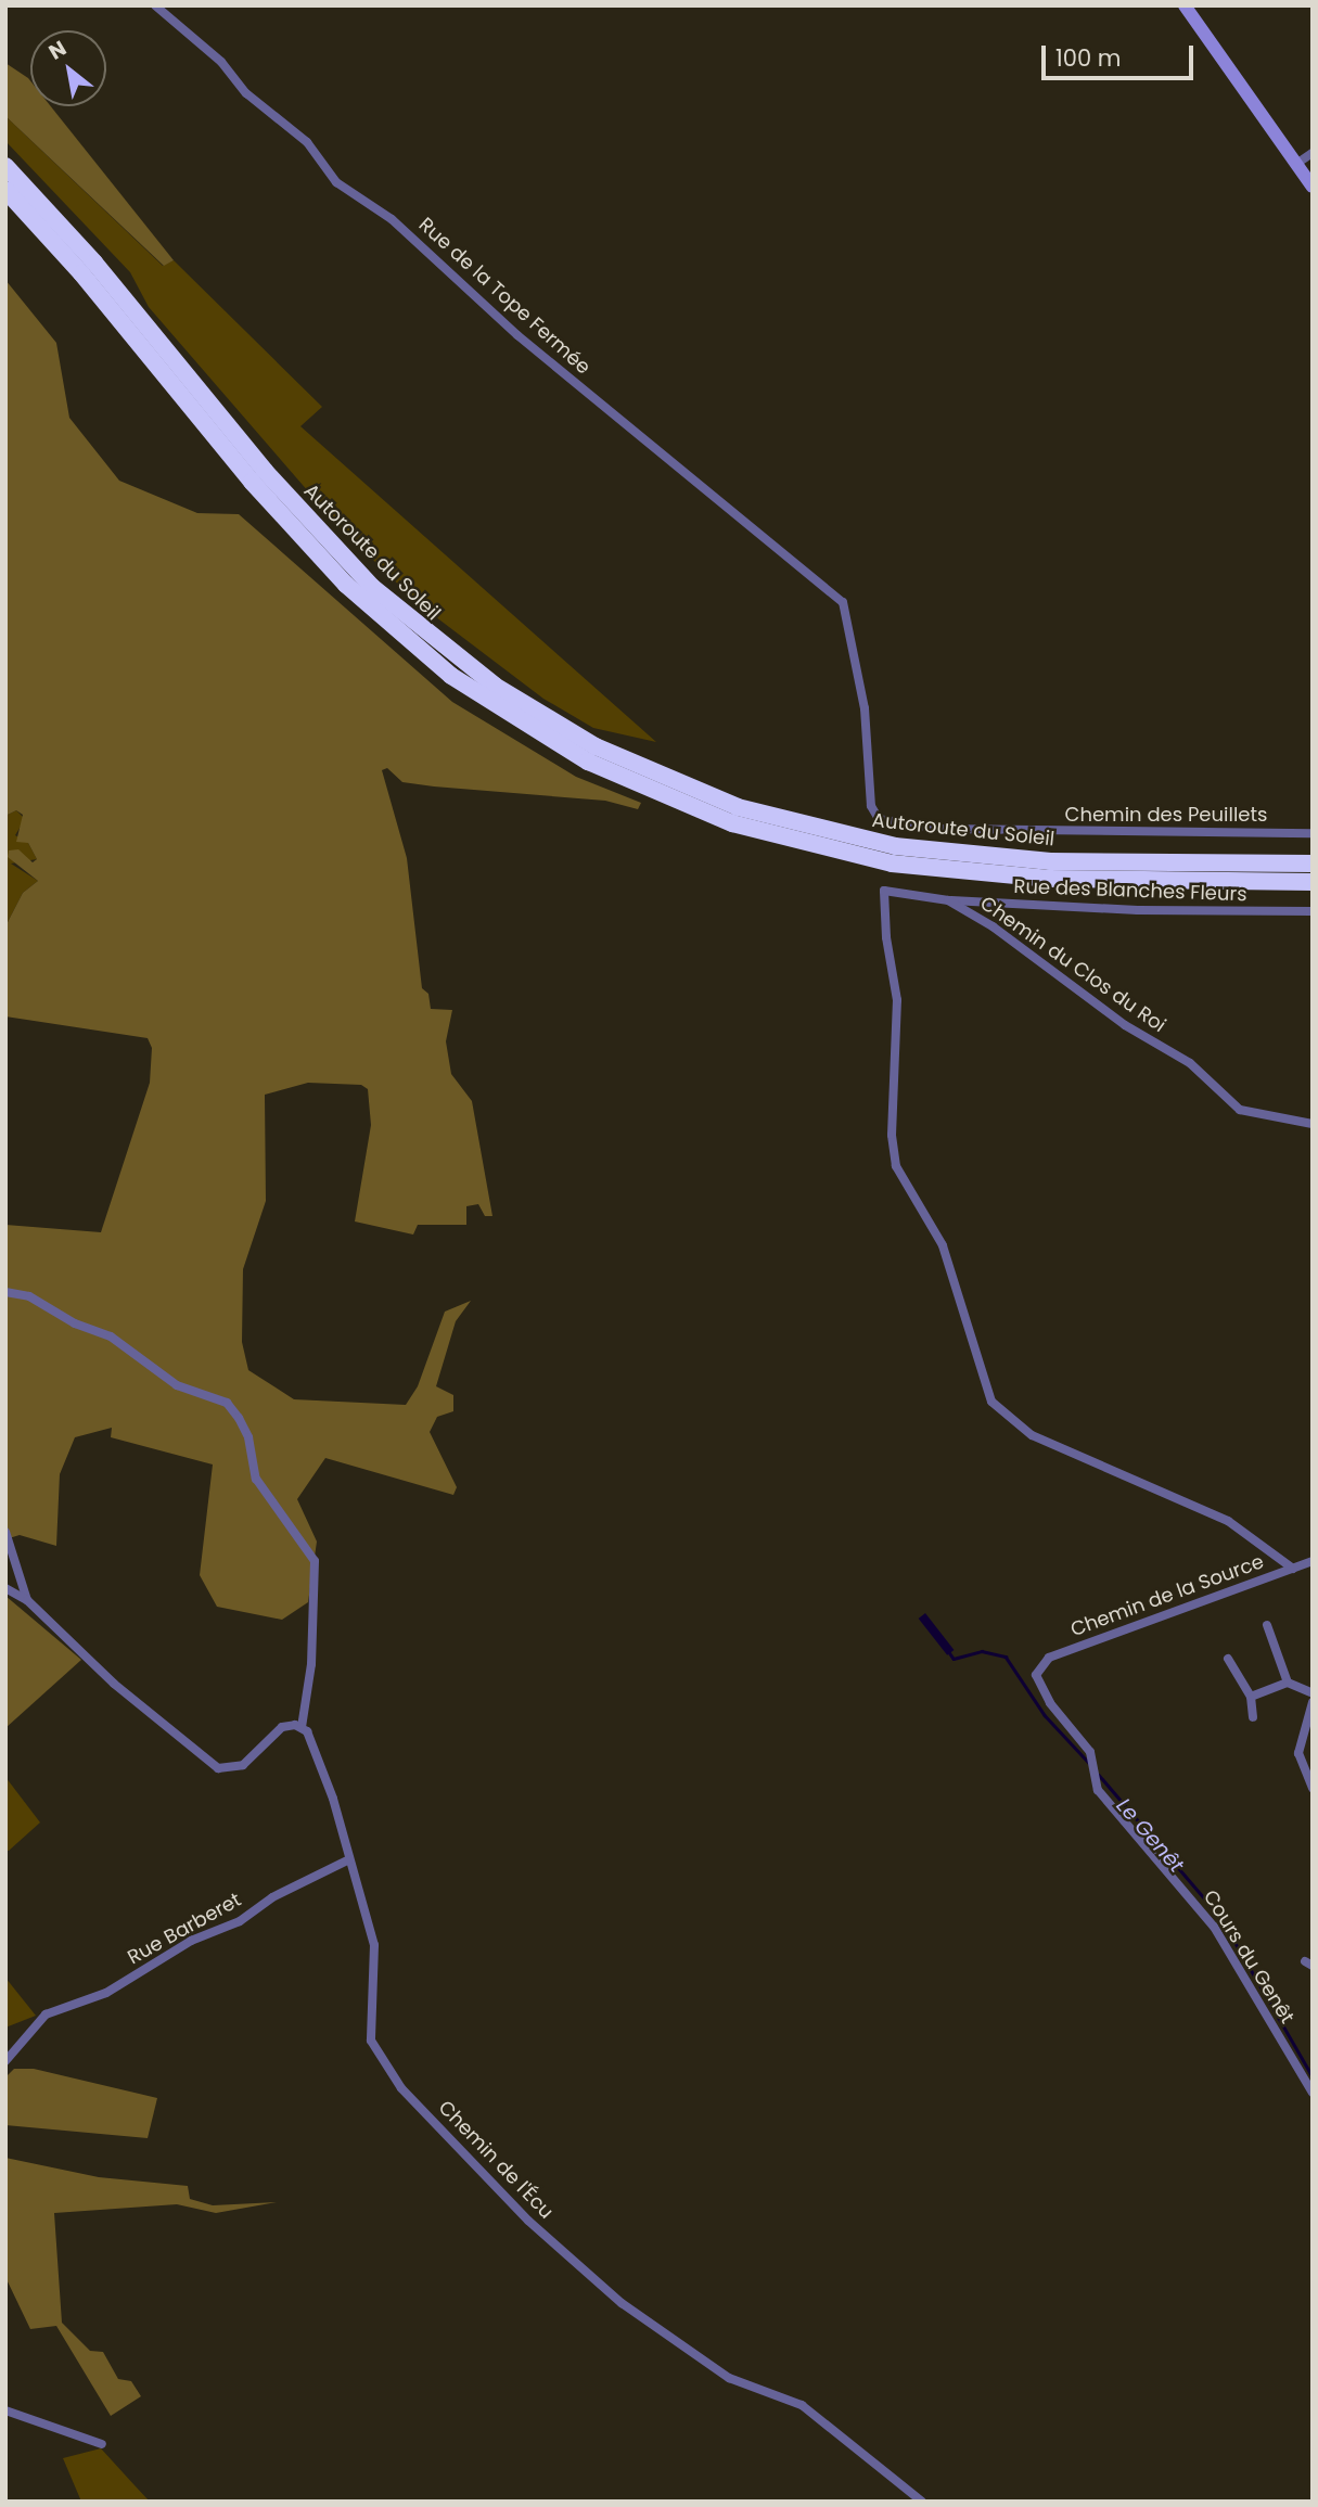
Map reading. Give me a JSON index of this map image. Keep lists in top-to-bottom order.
{
  "streets": {
    "highway": ["Autoroute du Soleil"],
    "street": [
      "Rue de la Tope Fermée",
      "Chemin des Peuillets",
      "Rue des Blanches Fleurs",
      "Chemin du Clos du Roi",
      "Chemin de la Source",
      "Rue Barberet",
      "Cours du Genêt",
      "Chemin de l'Écu"
    ]
  },
  "crossings": [
    ["Rue de la Tope Fermée", "Chemin des Peuillets"],
    ["Rue des Blanches Fleurs", "Chemin du Clos du Roi"],
    ["Chemin du Clos du Roi", "Chemin de la Source"],
    ["Chemin de la Source", "Cours du Genêt"],
    ["Rue Barberet", "Chemin de l'Écu"]
  ],
  "water": ["Le Genêt"],
  "scale_bar": "100 m",
  "north": "top left"
}
